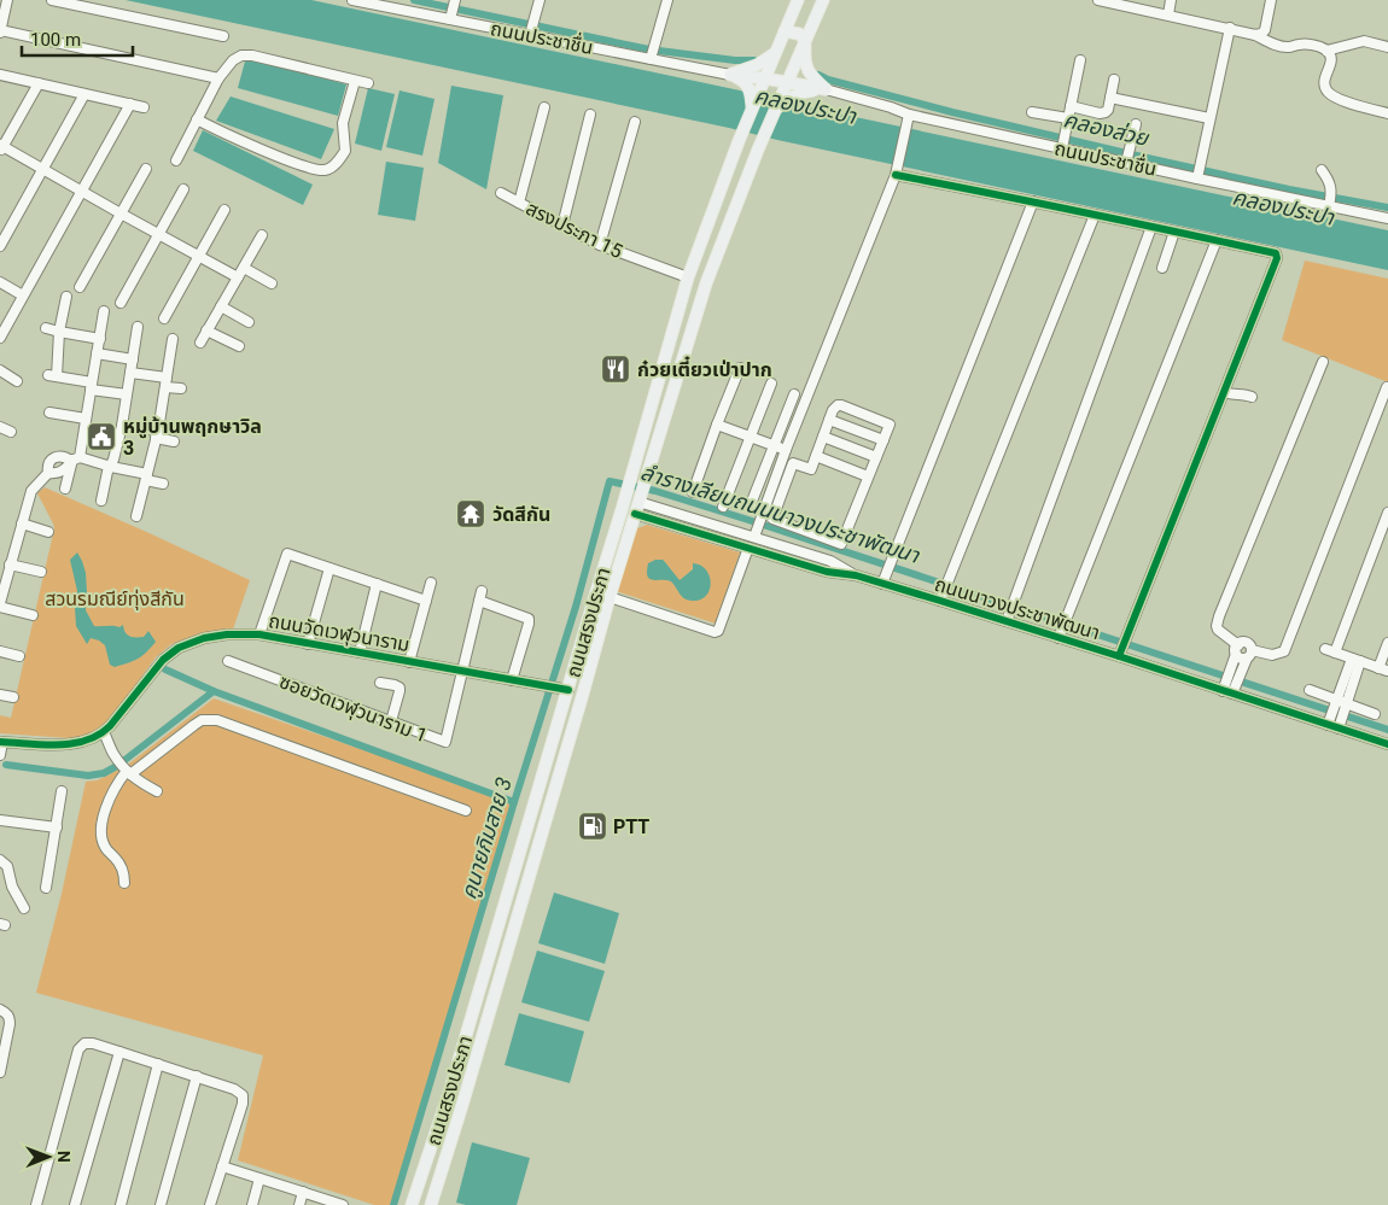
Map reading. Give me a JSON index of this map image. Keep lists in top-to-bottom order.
{
  "streets": {
    "main road": ["ถนนสรงประภา"],
    "street": [
      "ถนนประชาชื่น",
      "สรงประภา 15",
      "ถนนนาวงประชาพัฒนา",
      "ถนนวัดเวฬุวนาราม",
      "ซอยวัดเวฬุวนาราม 1"
    ]
  },
  "crossings": [
    ["สรงประภา 15", "ถนนสรงประภา"],
    ["ถนนนาวงประชาพัฒนา", "ถนนสรงประภา"],
    ["ถนนสรงประภา", "ถนนวัดเวฬุวนาราม"],
    ["ถนนวัดเวฬุวนาราม", "ซอยวัดเวฬุวนาราม 1"]
  ],
  "water": [
    "คลองประปา",
    "คลองส่วย",
    "ลำรางเลียบถนนนาวงประชาพัฒนา",
    "คูนายกิมสาย 3"
  ],
  "parks": ["สวนรมณีย์ทุ่งสีกัน"],
  "places": {
    "restaurant": ["ก๋วยเตี๋ยวเป่าปาก"],
    "public building": ["หมู่บ้านพฤกษาวิล 3"],
    "temple": ["วัดสีกัน"],
    "fuel station": ["PTT"]
  },
  "scale_bar": "100 m",
  "north": "right"
}
